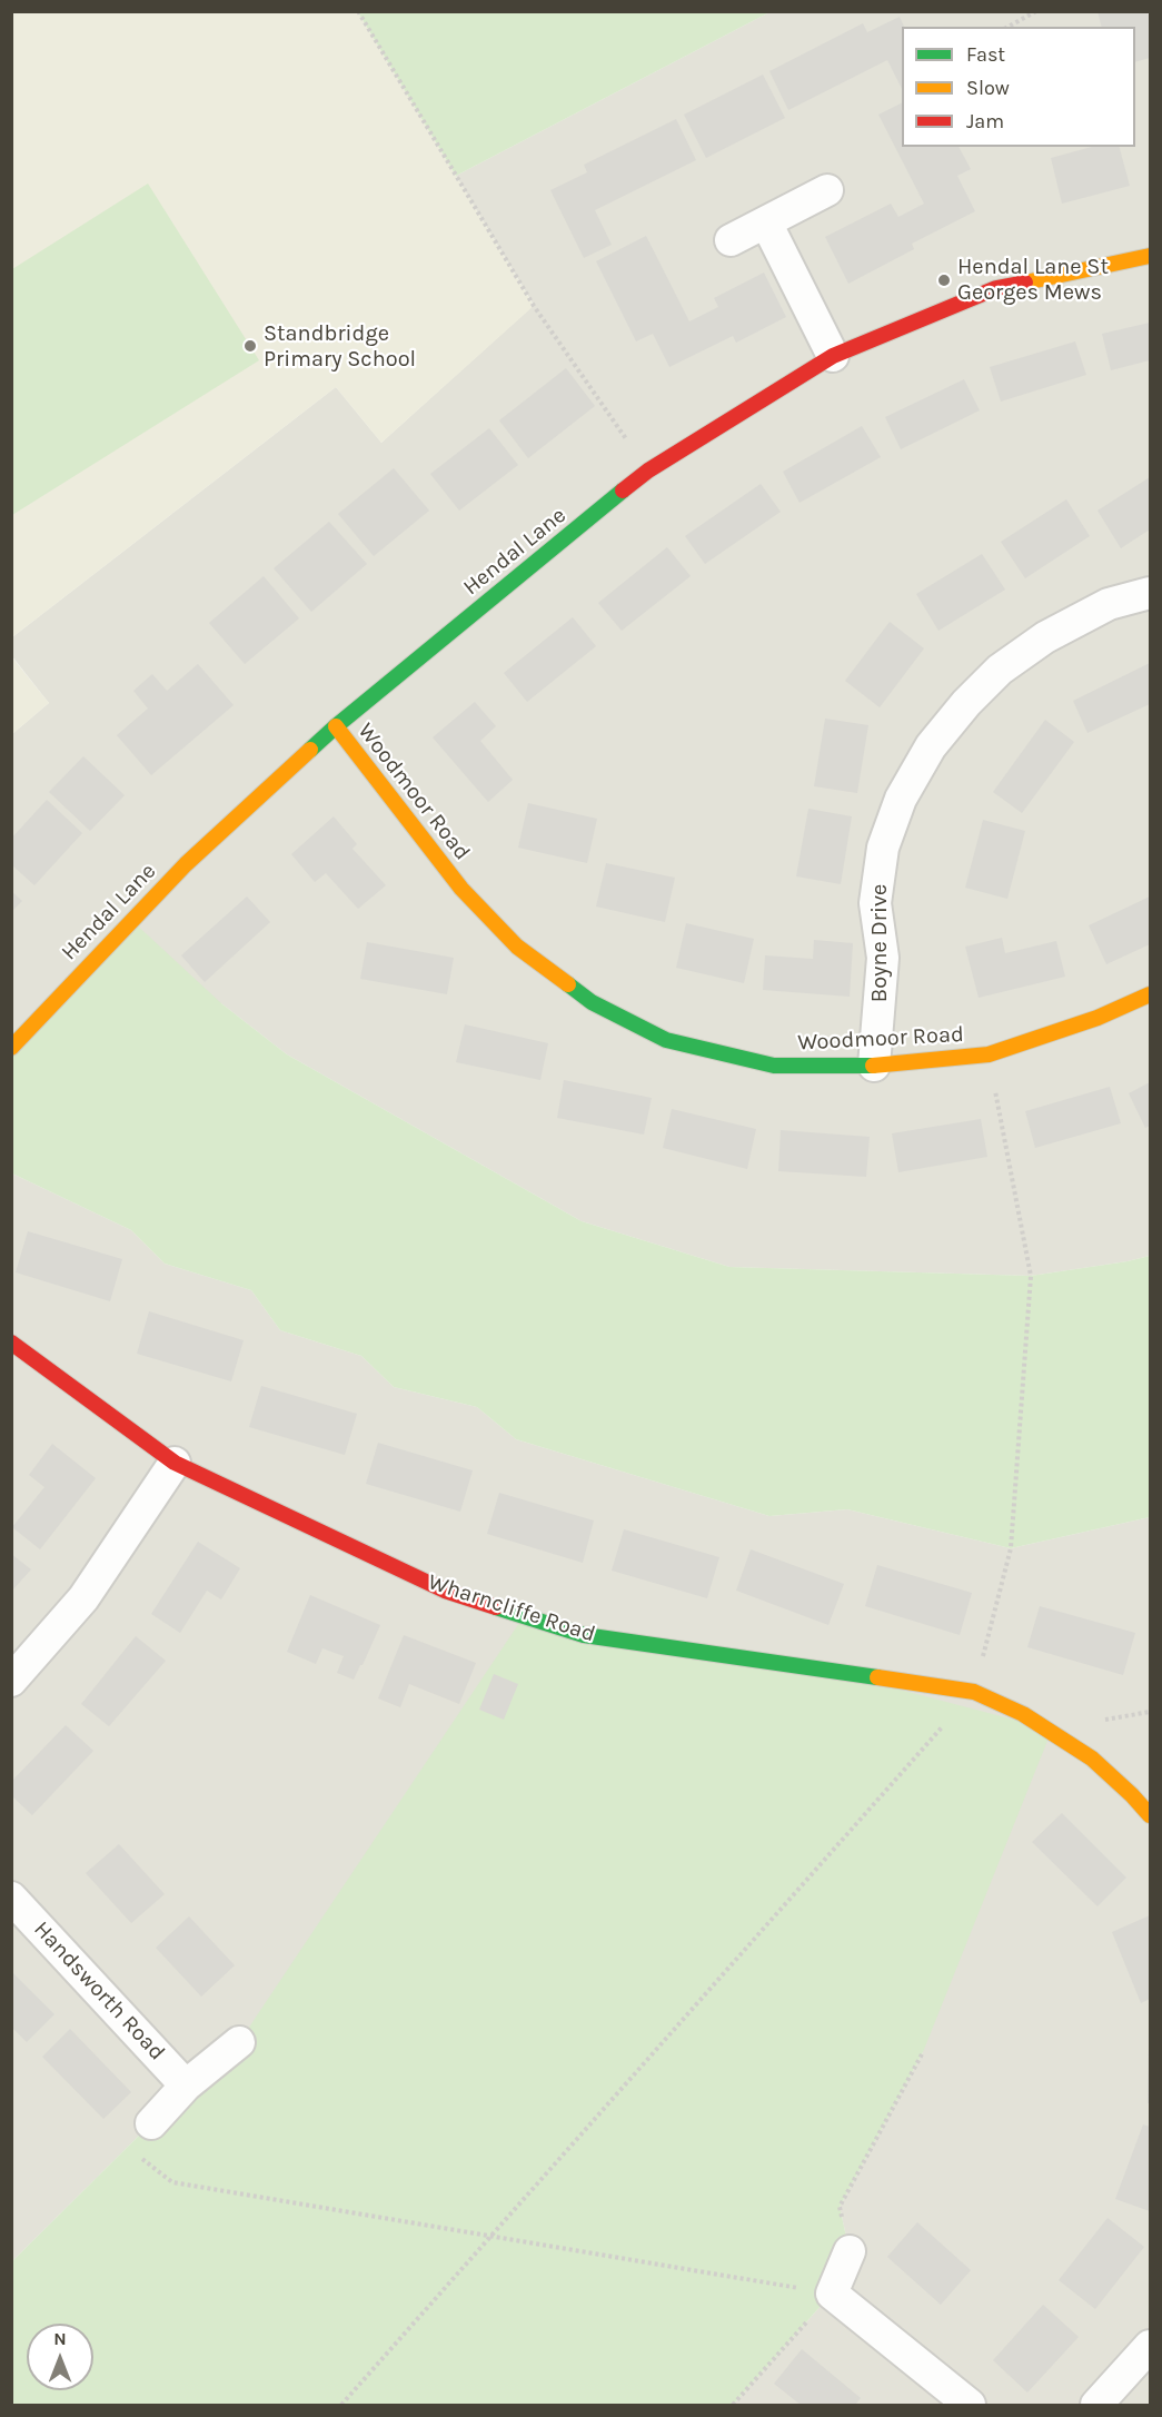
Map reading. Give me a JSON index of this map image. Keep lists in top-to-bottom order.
{
  "streets": {
    "street": [
      "Hendal Lane",
      "Woodmoor Road",
      "Boyne Drive",
      "Wharncliffe Road",
      "Handsworth Road"
    ]
  },
  "crossings": [
    ["Hendal Lane", "Woodmoor Road"],
    ["Woodmoor Road", "Boyne Drive"]
  ],
  "places": ["Hendal Lane St Georges Mews", "Standbridge Primary School"],
  "legend": ["Fast", "Slow", "Jam"],
  "north": "top"
}
